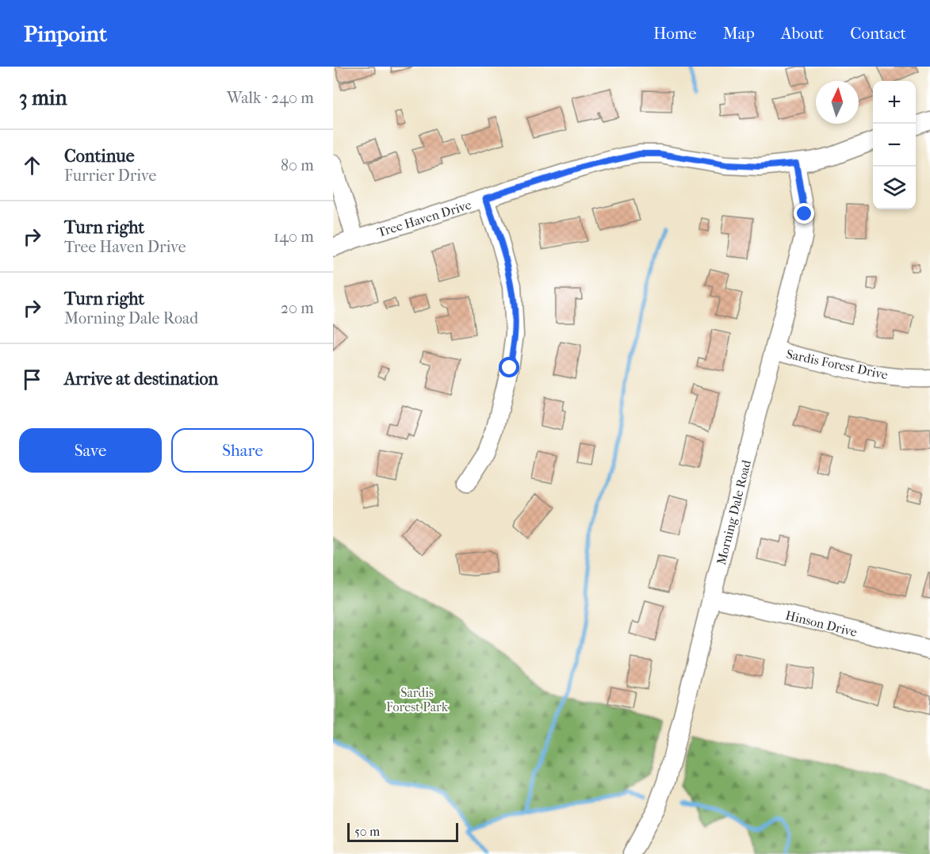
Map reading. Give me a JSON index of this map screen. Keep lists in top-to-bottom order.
{
  "streets": {
    "street": [
      "Tree Haven Drive",
      "Sardis Forest Drive",
      "Morning Dale Road",
      "Hinson Drive"
    ]
  },
  "crossings": [
    ["Tree Haven Drive", "Morning Dale Road"],
    ["Sardis Forest Drive", "Morning Dale Road"],
    ["Morning Dale Road", "Hinson Drive"]
  ],
  "parks": ["Sardis Forest Park"],
  "scale_bar": "50 m",
  "north": "top",
  "page": {
    "header": "Pinpoint",
    "nav": [
      "Home",
      "Map",
      "About",
      "Contact"
    ],
    "heading": ["3 min", "Walk · 240 m"],
    "map_buttons": ["+", "−"],
    "list": [
      ["Continue", "Furrier Drive", "80 m"],
      ["Turn right", "Tree Haven Drive", "140 m"],
      ["Turn right", "Morning Dale Road", "20 m"],
      "Arrive at destination"
    ],
    "buttons": ["Save", "Share"],
    "scale": "50 m"
  }
}
